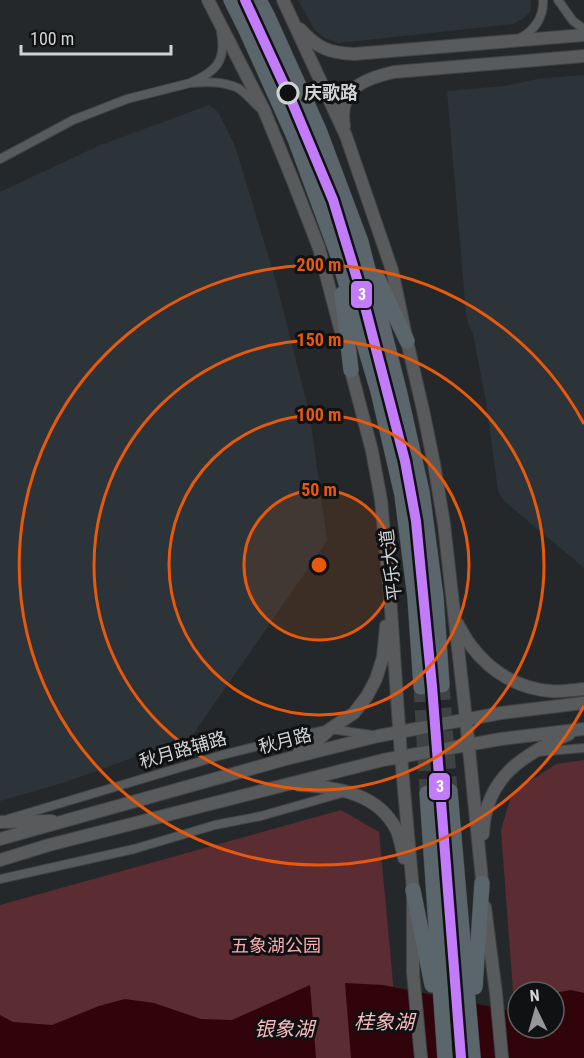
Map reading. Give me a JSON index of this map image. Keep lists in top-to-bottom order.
{
  "streets": {
    "highway": ["平乐大道"],
    "main road": ["秋月路"],
    "street": ["秋月路辅路"]
  },
  "crossings": [
    ["秋月路", "秋月路辅路"]
  ],
  "water": ["桂象湖", "银象湖"],
  "parks": ["五象湖公园"],
  "places": ["庆歌路"],
  "lines": ["transit line 3"],
  "scale_bar": "100 m",
  "north": "top",
  "rings": [
    "200 m",
    "150 m",
    "100 m",
    "50 m"
  ]
}
